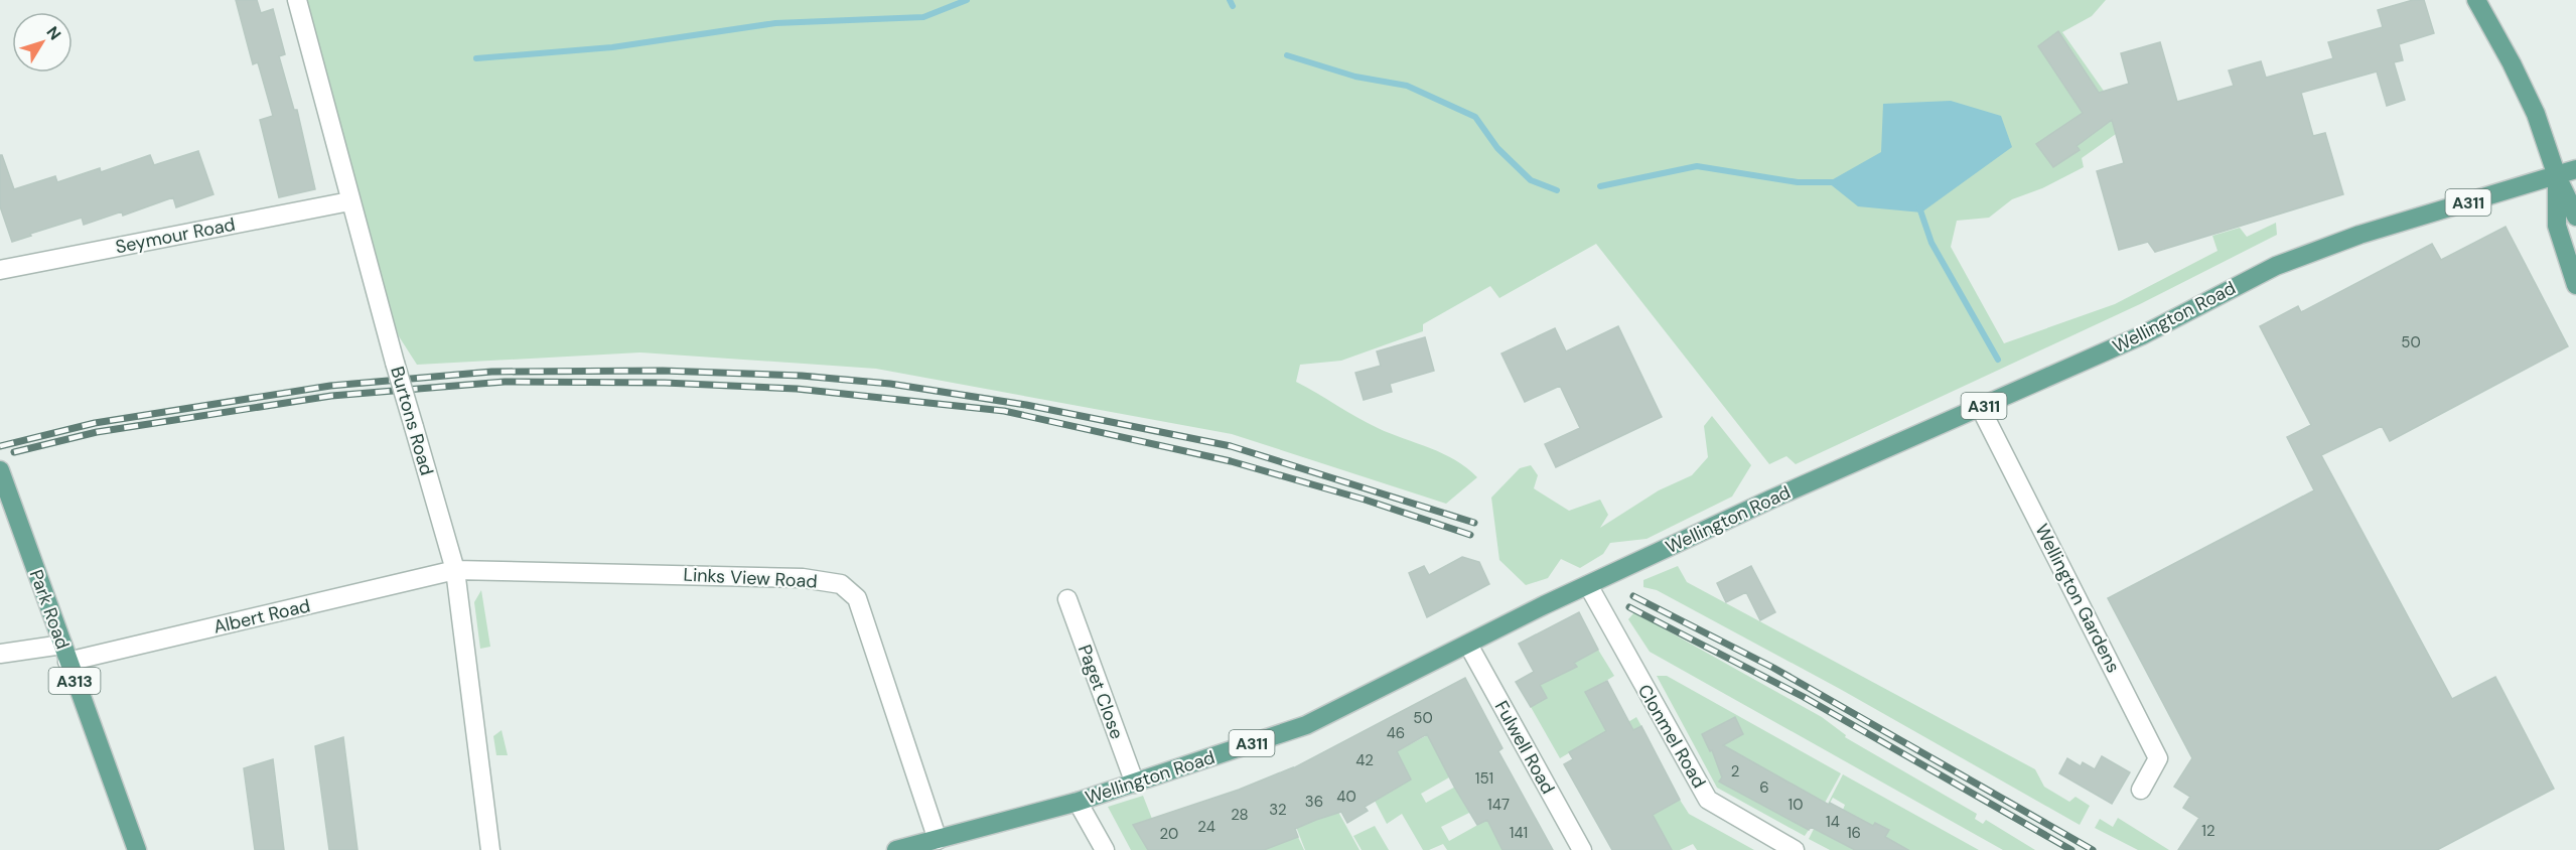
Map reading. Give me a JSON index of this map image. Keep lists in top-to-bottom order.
{
  "streets": {
    "main road": [
      "A311",
      "Wellington Road",
      "Park Road",
      "A313"
    ],
    "street": [
      "Seymour Road",
      "Burtons Road",
      "Links View Road",
      "Wellington Gardens",
      "Albert Road",
      "Paget Close",
      "Clonmel Road",
      "Fulwell Road"
    ]
  },
  "crossings": [
    ["A311", "Wellington Road"],
    ["Seymour Road", "Burtons Road"],
    ["Wellington Road", "Links View Road"],
    ["Wellington Road", "Wellington Gardens"],
    ["Wellington Road", "Paget Close"],
    ["Wellington Road", "Clonmel Road"],
    ["Wellington Road", "Fulwell Road"],
    ["Burtons Road", "Links View Road"],
    ["Burtons Road", "Albert Road"],
    ["Links View Road", "Albert Road"],
    ["Park Road", "Albert Road"]
  ],
  "house_numbers": [
    "50",
    "50",
    "46",
    "42",
    "2",
    "151",
    "6",
    "40",
    "36",
    "147",
    "10",
    "32",
    "28",
    "14",
    "24",
    "12",
    "141",
    "16",
    "20"
  ],
  "north": "top right"
}
